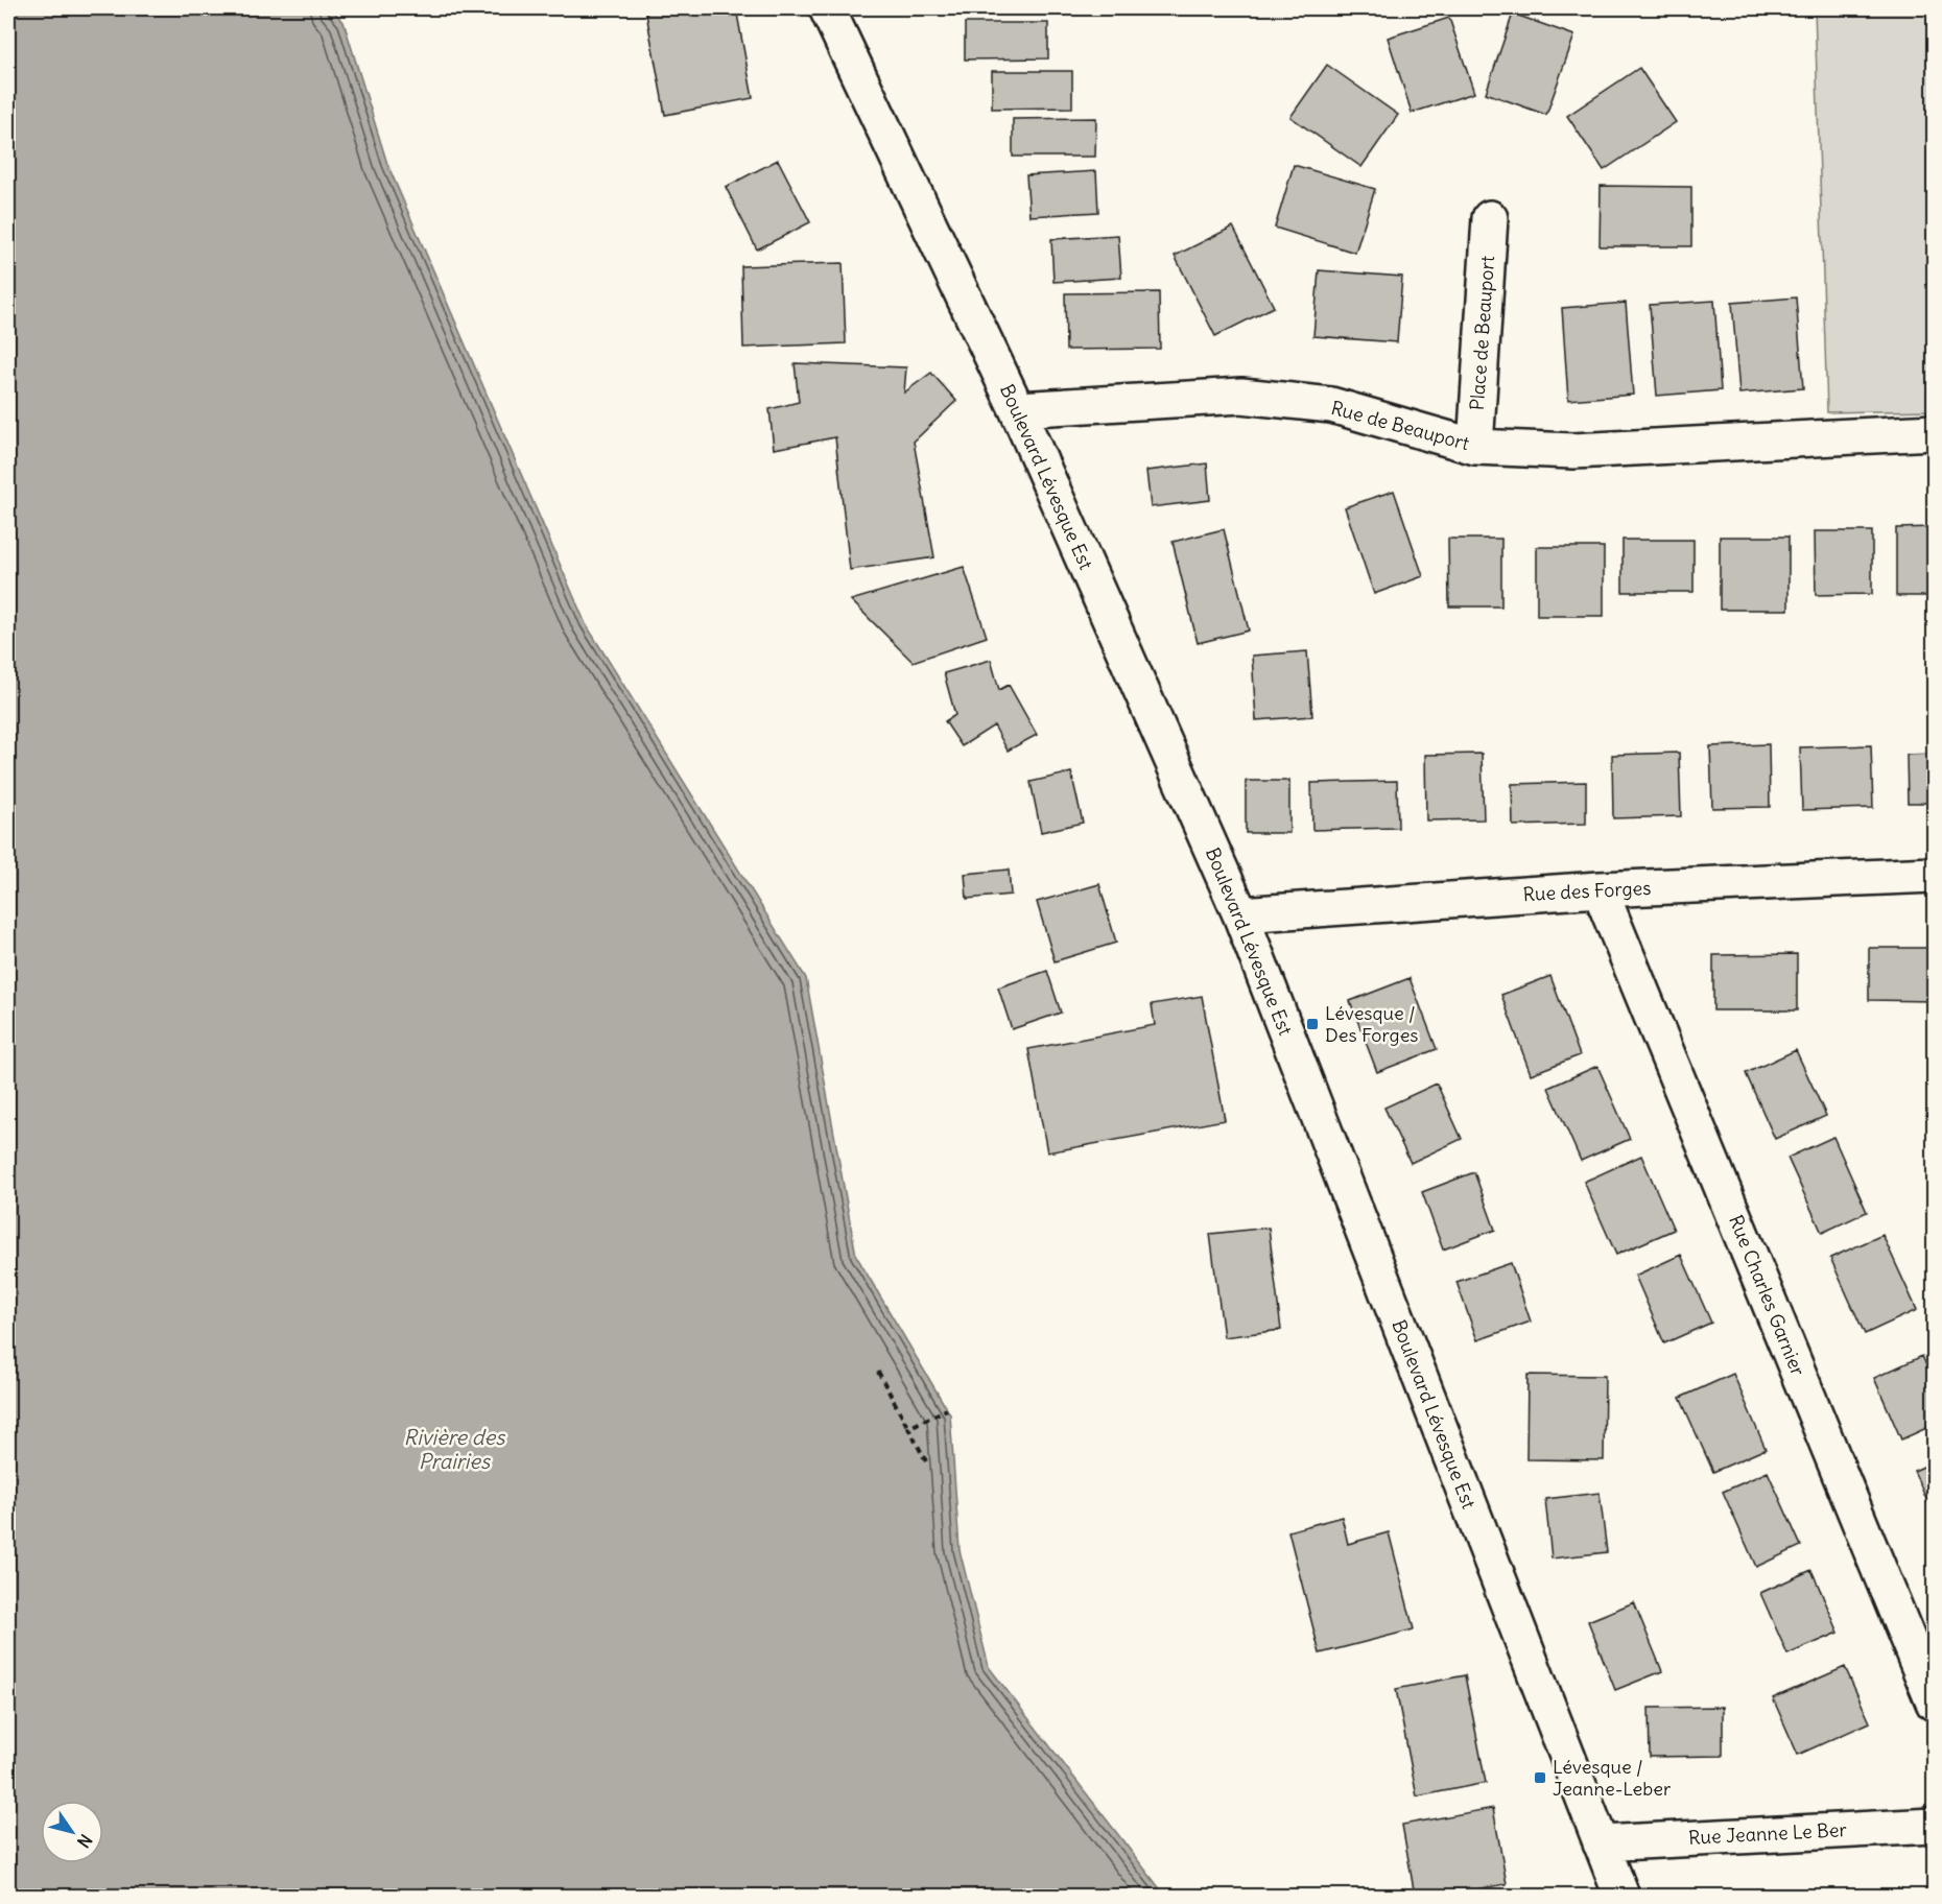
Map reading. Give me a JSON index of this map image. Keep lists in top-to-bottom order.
{
  "streets": {
    "street": [
      "Place de Beauport",
      "Rue de Beauport",
      "Boulevard Lévesque Est",
      "Rue des Forges",
      "Rue Charles Garnier",
      "Rue Jeanne Le Ber"
    ]
  },
  "crossings": [
    ["Place de Beauport", "Rue de Beauport"],
    ["Rue de Beauport", "Boulevard Lévesque Est"],
    ["Boulevard Lévesque Est", "Rue des Forges"],
    ["Boulevard Lévesque Est", "Rue Jeanne Le Ber"],
    ["Rue des Forges", "Rue Charles Garnier"]
  ],
  "water": ["Rivière des Prairies"],
  "places": {
    "transit": ["Lévesque / Des Forges", "Lévesque / Jeanne-Leber"]
  },
  "north": "bottom right"
}
